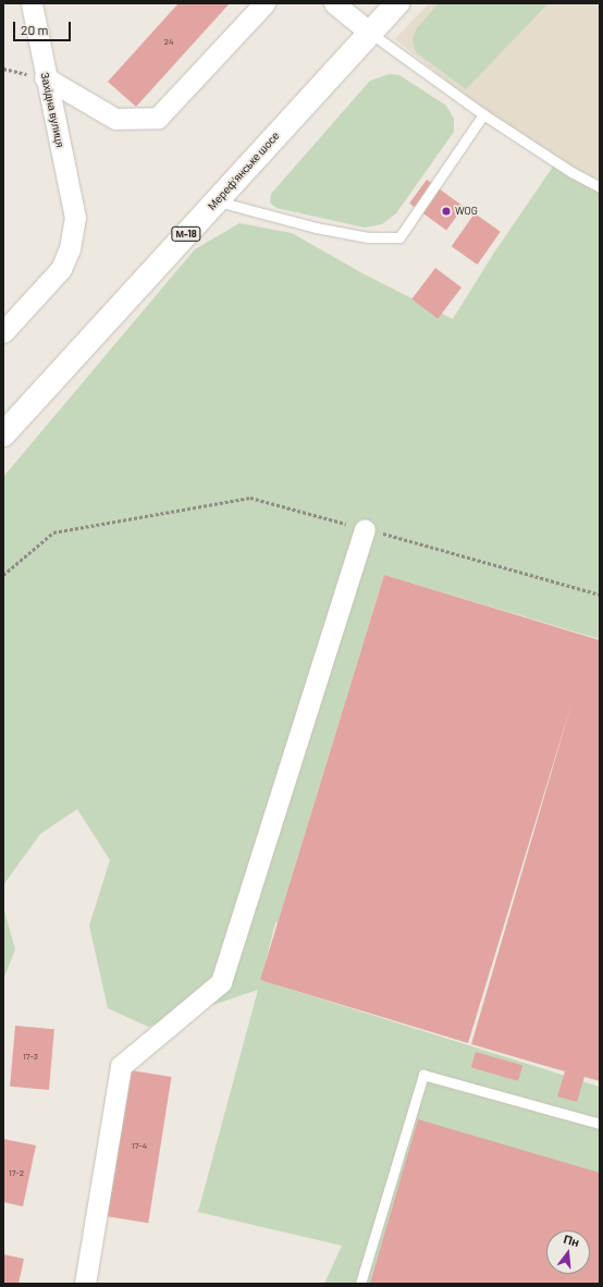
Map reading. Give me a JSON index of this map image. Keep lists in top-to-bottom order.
{
  "streets": {
    "highway": ["Мереф’янське шосе", "М-18"],
    "street": ["Західна вулиця"]
  },
  "places": ["WOG"],
  "house_numbers": [
    "24",
    "17-3",
    "17-4",
    "17-2"
  ],
  "scale_bar": "20 m",
  "north": "top"
}
